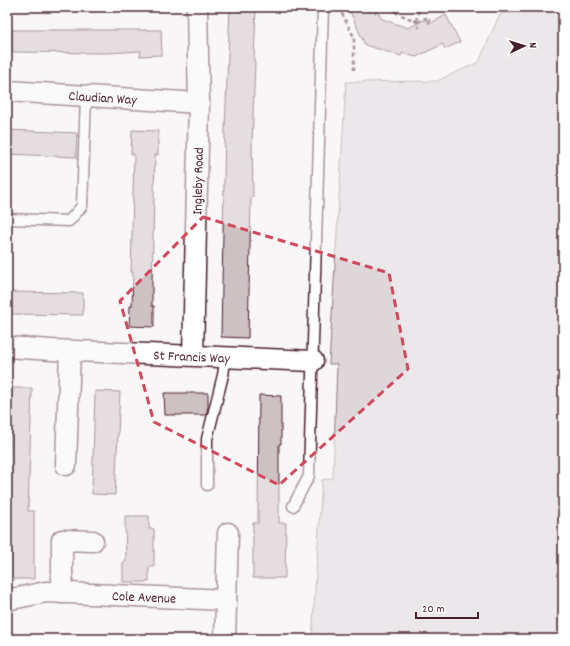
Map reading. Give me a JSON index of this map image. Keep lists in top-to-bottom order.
{
  "streets": {
    "street": [
      "Claudian Way",
      "Ingleby Road",
      "St Francis Way",
      "Cole Avenue"
    ]
  },
  "crossings": [
    ["Claudian Way", "Ingleby Road"],
    ["Ingleby Road", "St Francis Way"]
  ],
  "scale_bar": "20 m",
  "north": "right"
}
